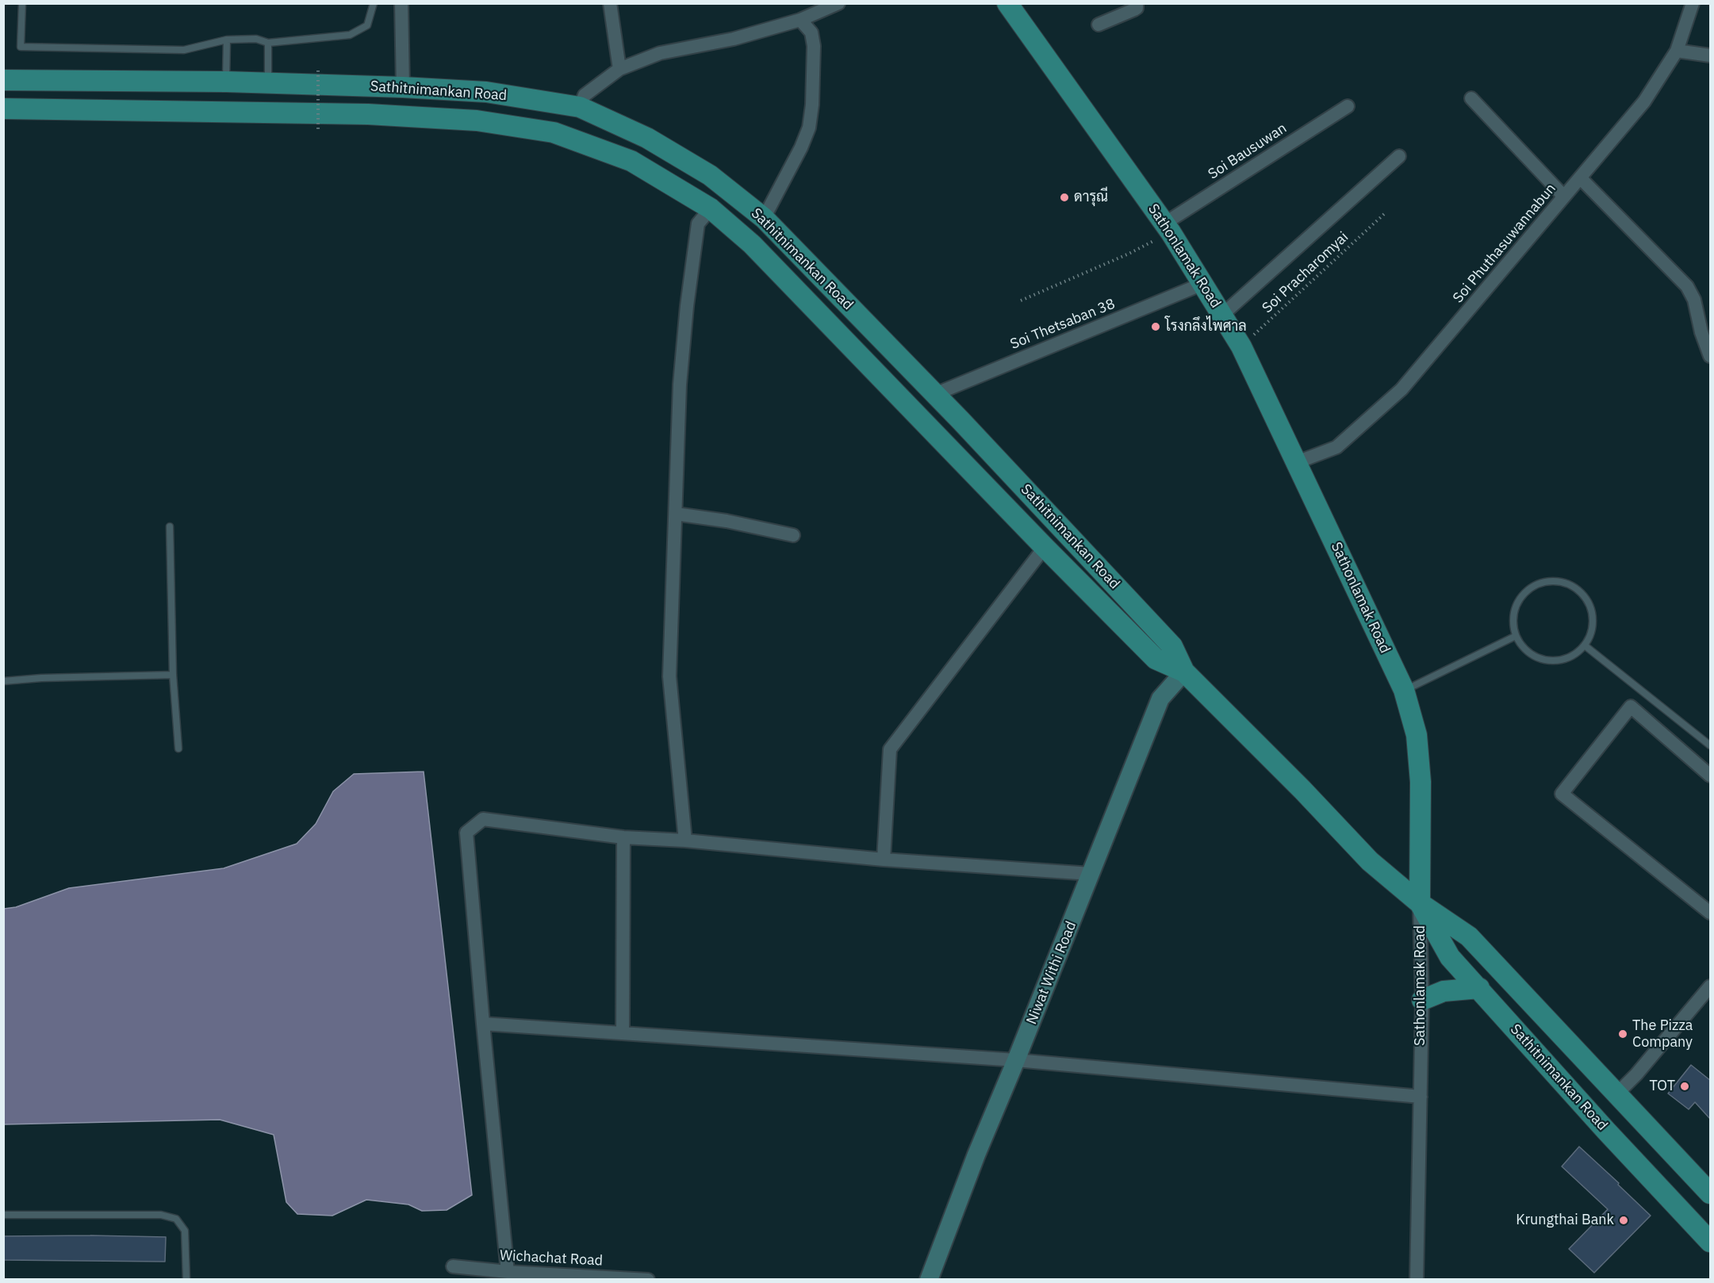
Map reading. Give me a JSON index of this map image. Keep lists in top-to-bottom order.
{
  "streets": {
    "main road": ["Sathitnimankan Road", "Sathonlamak Road", "Niwat Withi Road"],
    "street": [
      "Soi Bausuwan",
      "Soi Phuthasuwannabun",
      "Soi Thetsaban 38",
      "Wichachat Road"
    ],
    "path": ["Soi Pracharomyai"]
  },
  "crossings": [
    ["Sathitnimankan Road", "Sathonlamak Road"],
    ["Sathitnimankan Road", "Soi Thetsaban 38"],
    ["Sathitnimankan Road", "Niwat Withi Road"],
    ["Soi Bausuwan", "Sathonlamak Road"],
    ["Soi Phuthasuwannabun", "Sathonlamak Road"],
    ["Sathonlamak Road", "Soi Pracharomyai"],
    ["Sathonlamak Road", "Soi Thetsaban 38"]
  ],
  "places": [
    "ดารุณี",
    "โรงกลึงไพศาล",
    "The Pizza Company",
    "TOT",
    "Krungthai Bank"
  ]
}
